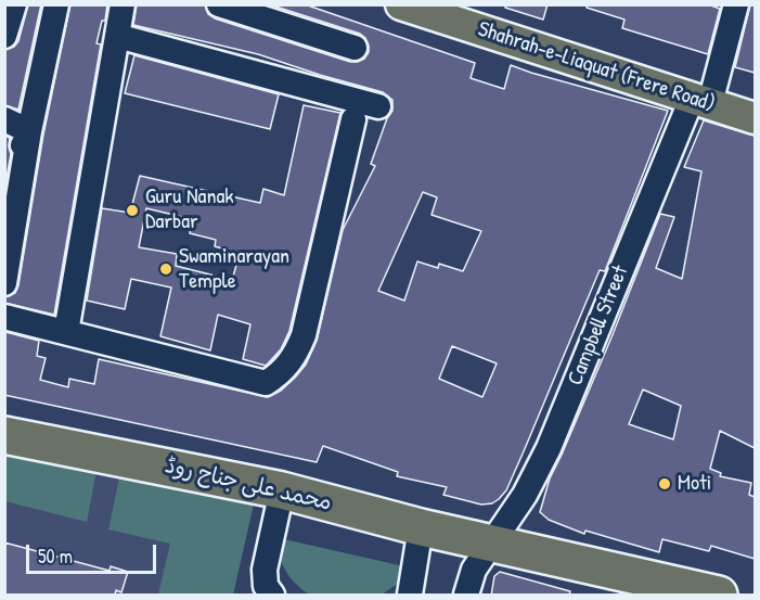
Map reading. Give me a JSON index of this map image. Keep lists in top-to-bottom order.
{
  "streets": {
    "highway": ["محمد علی جناح روڈ"],
    "main road": ["Shahrah-e-Liaquat (Frere Road)"],
    "street": ["Campbell Street"]
  },
  "crossings": [
    ["Shahrah-e-Liaquat (Frere Road)", "Campbell Street"],
    ["Campbell Street", "محمد علی جناح روڈ"]
  ],
  "places": ["Guru Nanak Darbar", "Swaminarayan Temple", "Moti"],
  "scale_bar": "50 m"
}
